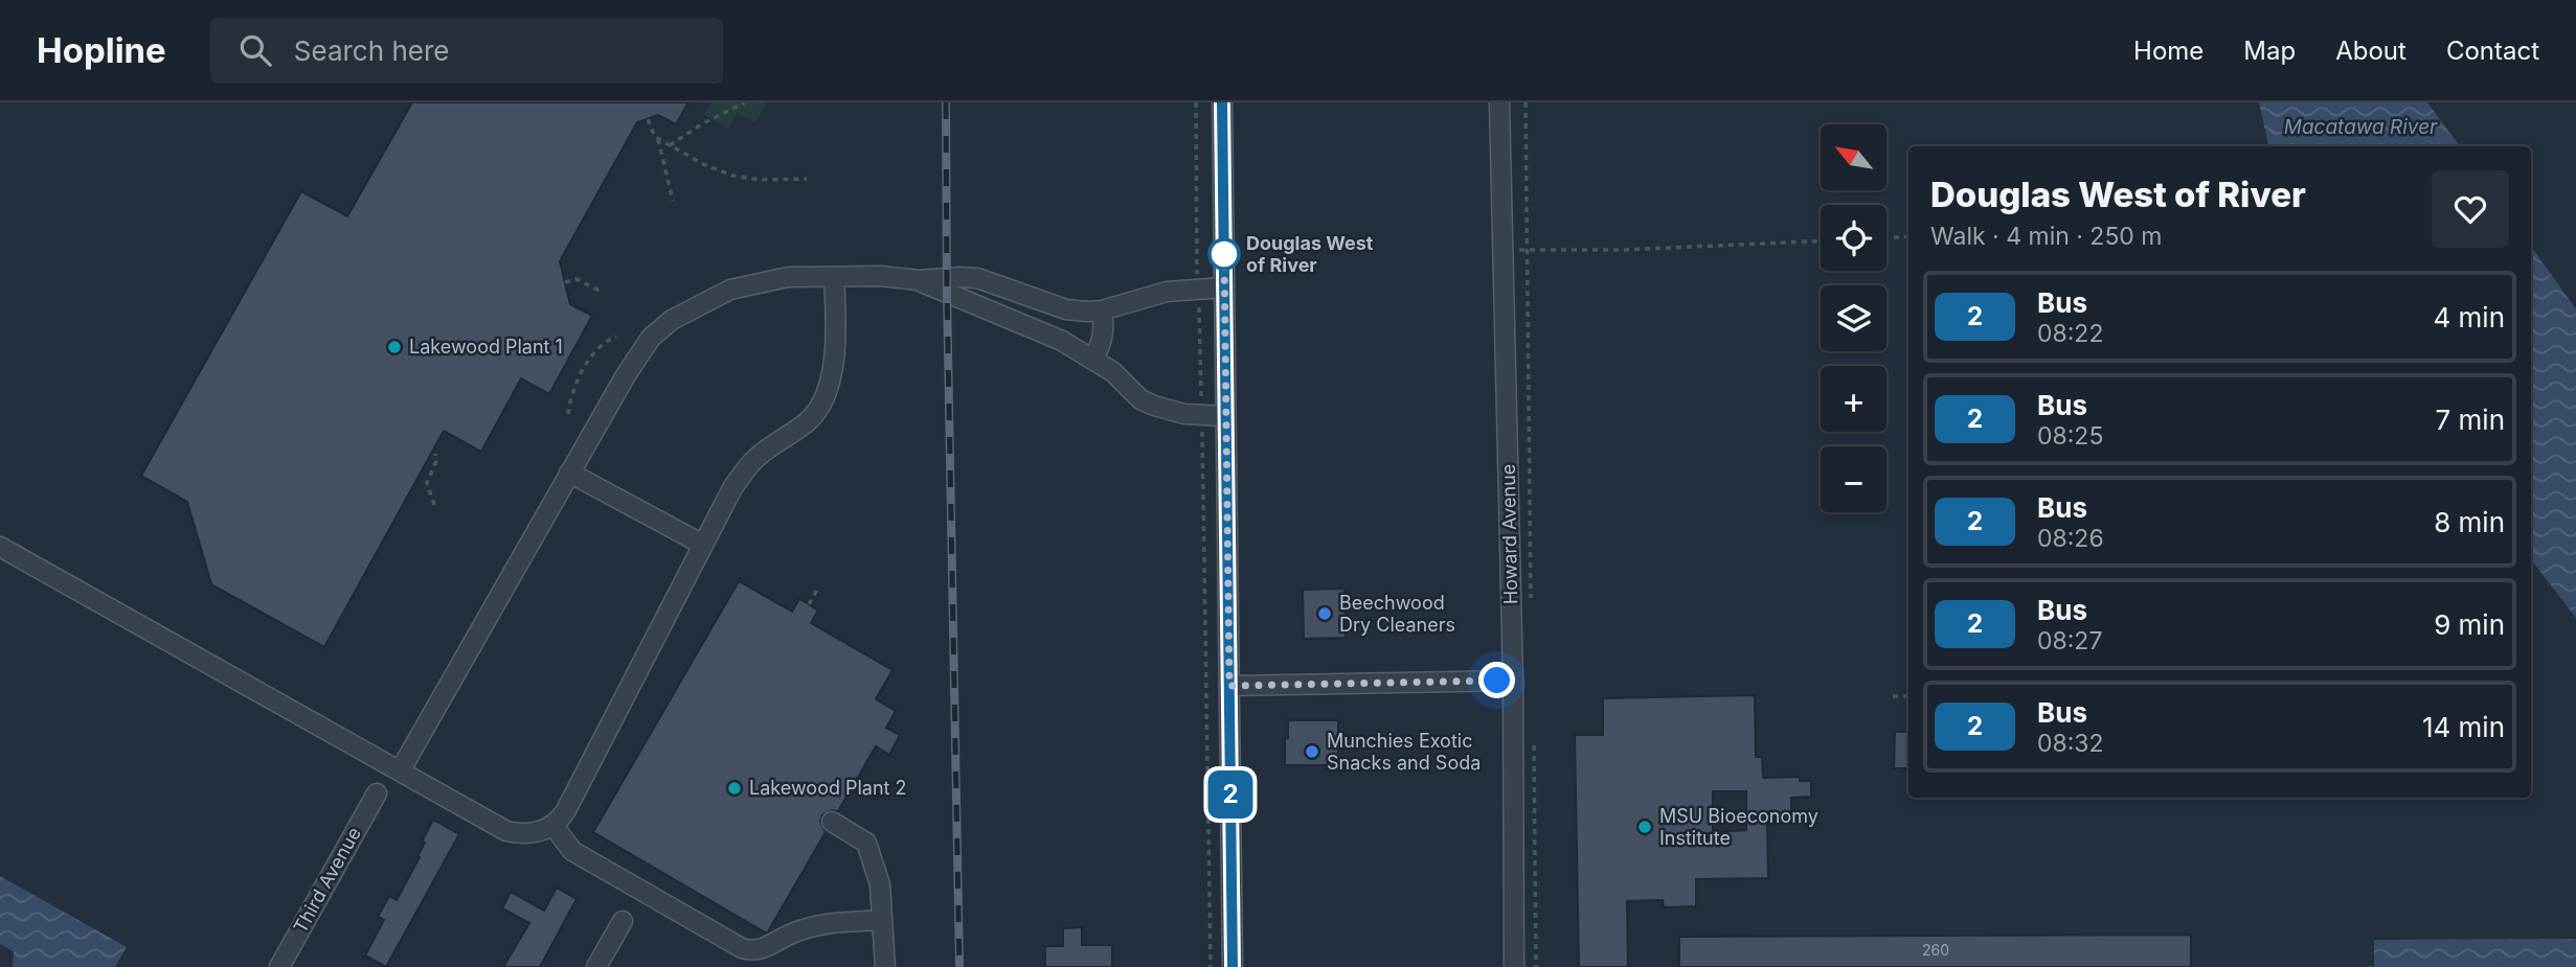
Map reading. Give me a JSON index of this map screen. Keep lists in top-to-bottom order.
{
  "streets": {
    "street": ["Howard Avenue", "Third Avenue"]
  },
  "water": ["Macatawa River"],
  "places": [
    "Douglas West of River",
    "Lakewood Plant 1",
    "Beechwood Dry Cleaners",
    "Munchies Exotic Snacks and Soda",
    "Lakewood Plant 2",
    "MSU Bioeconomy Institute"
  ],
  "lines": ["bus line 2"],
  "house_numbers": ["260"],
  "north": "top left",
  "page": {
    "header": "Hopline",
    "search": "Search here",
    "nav": [
      "Home",
      "Map",
      "About",
      "Contact"
    ],
    "on_map": "2",
    "map_buttons": ["+", "−"],
    "heading": ["Douglas West of River", "Walk · 4 min · 250 m"],
    "list": [
      {
        "mark": "2",
        "name": "Bus",
        "note": "08:22",
        "value": "4 min"
      },
      {
        "mark": "2",
        "name": "Bus",
        "note": "08:25",
        "value": "7 min"
      },
      {
        "mark": "2",
        "name": "Bus",
        "note": "08:26",
        "value": "8 min"
      },
      {
        "mark": "2",
        "name": "Bus",
        "note": "08:27",
        "value": "9 min"
      },
      {
        "mark": "2",
        "name": "Bus",
        "note": "08:32",
        "value": "14 min"
      }
    ]
  }
}
